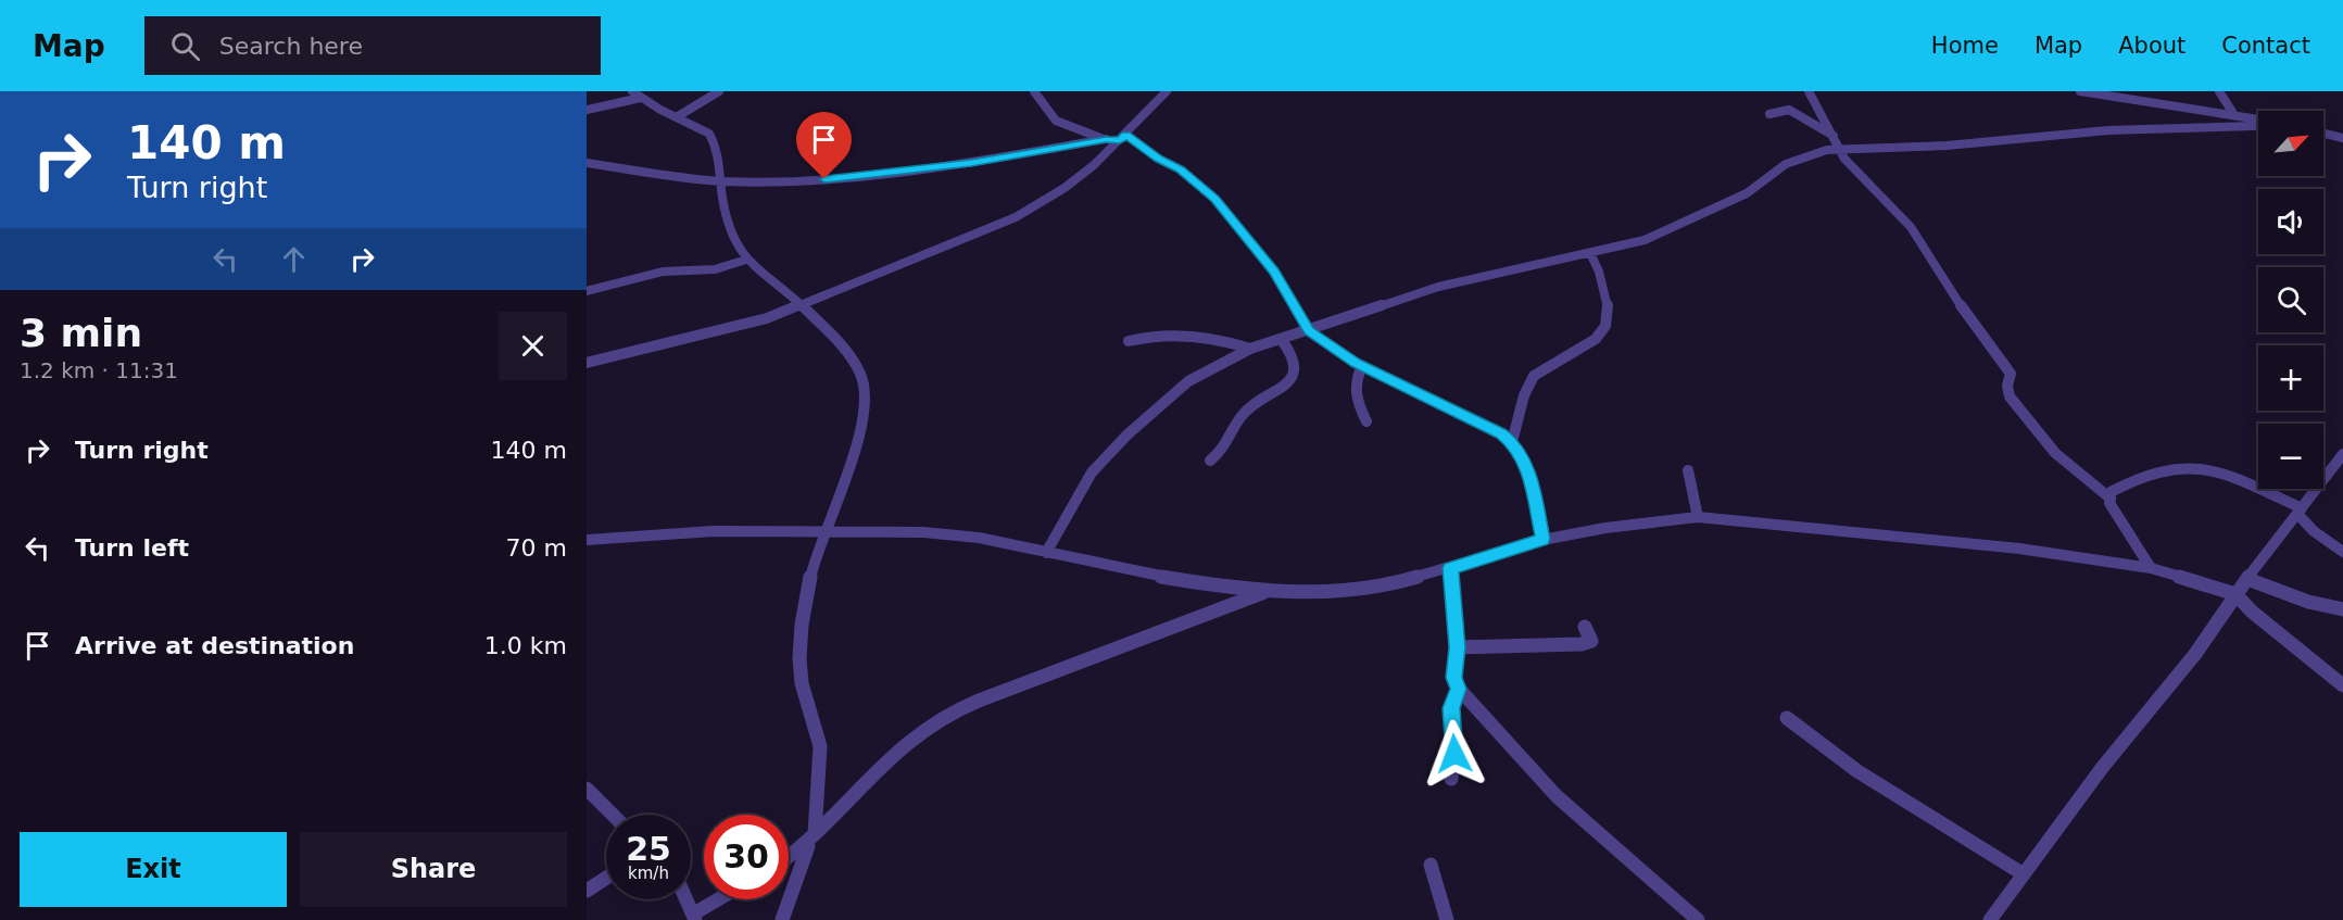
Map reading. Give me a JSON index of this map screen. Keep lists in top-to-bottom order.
{
  "north": "top right",
  "page": {
    "header": "Map",
    "search": "Search here",
    "nav": [
      "Home",
      "Map",
      "About",
      "Contact"
    ],
    "turn": ["140 m", "Turn right"],
    "map_buttons": ["+", "−"],
    "heading": ["3 min", "1.2 km · 11:31"],
    "list": [
      {
        "name": "Turn right",
        "value": "140 m"
      },
      {
        "name": "Turn left",
        "value": "70 m"
      },
      {
        "name": "Arrive at destination",
        "value": "1.0 km"
      }
    ],
    "speed": "25 km/h",
    "limit": "30",
    "buttons": ["Exit", "Share"]
  }
}
